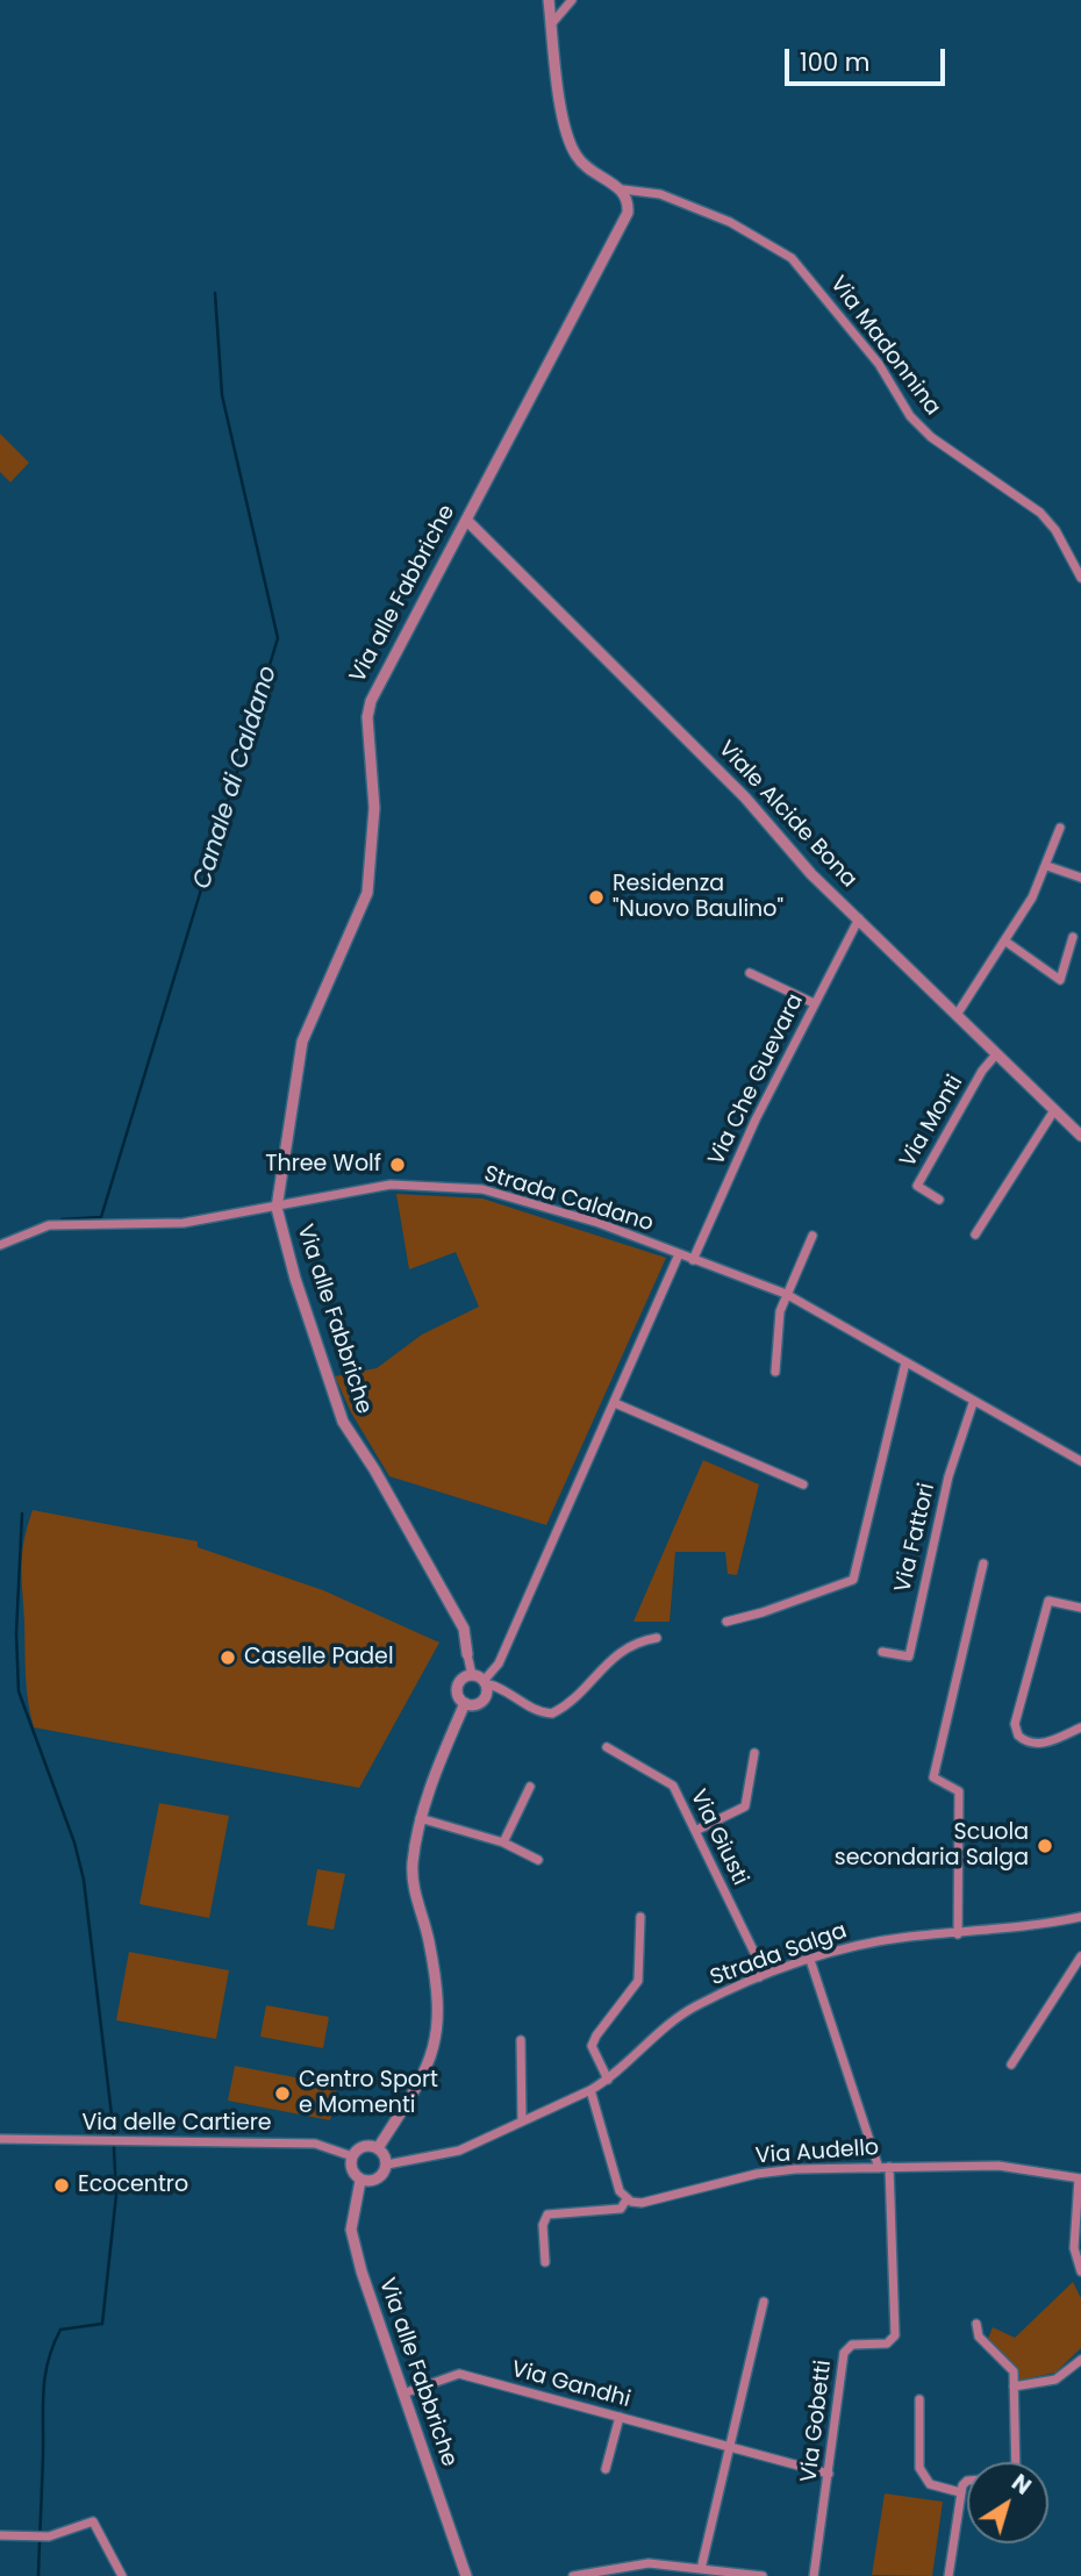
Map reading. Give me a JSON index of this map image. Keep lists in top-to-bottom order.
{
  "streets": {
    "street": [
      "Via Madonnina",
      "Via alle Fabbriche",
      "Viale Alcide Bona",
      "Via Che Guevara",
      "Via Monti",
      "Strada Caldano",
      "Via Fattori",
      "Via Giusti",
      "Strada Salga",
      "Via delle Cartiere",
      "Via Audello",
      "Via Gandhi",
      "Via Gobetti"
    ]
  },
  "crossings": [
    ["Via Madonnina", "Via alle Fabbriche"],
    ["Via alle Fabbriche", "Viale Alcide Bona"],
    ["Via alle Fabbriche", "Strada Caldano"],
    ["Via alle Fabbriche", "Strada Salga"],
    ["Via alle Fabbriche", "Via delle Cartiere"],
    ["Via alle Fabbriche", "Via Gandhi"],
    ["Viale Alcide Bona", "Via Che Guevara"],
    ["Viale Alcide Bona", "Via Monti"],
    ["Via Che Guevara", "Strada Caldano"],
    ["Strada Caldano", "Via Fattori"],
    ["Via Giusti", "Strada Salga"],
    ["Strada Salga", "Via delle Cartiere"],
    ["Via Audello", "Via Gobetti"],
    ["Via Gandhi", "Via Gobetti"]
  ],
  "water": ["Canale di Caldano"],
  "places": [
    "Residenza \"Nuovo Baulino\"",
    "Three Wolf",
    "Caselle Padel",
    "Scuola secondaria Salga",
    "Centro Sport e Momenti",
    "Ecocentro"
  ],
  "scale_bar": "100 m",
  "north": "top right"
}
